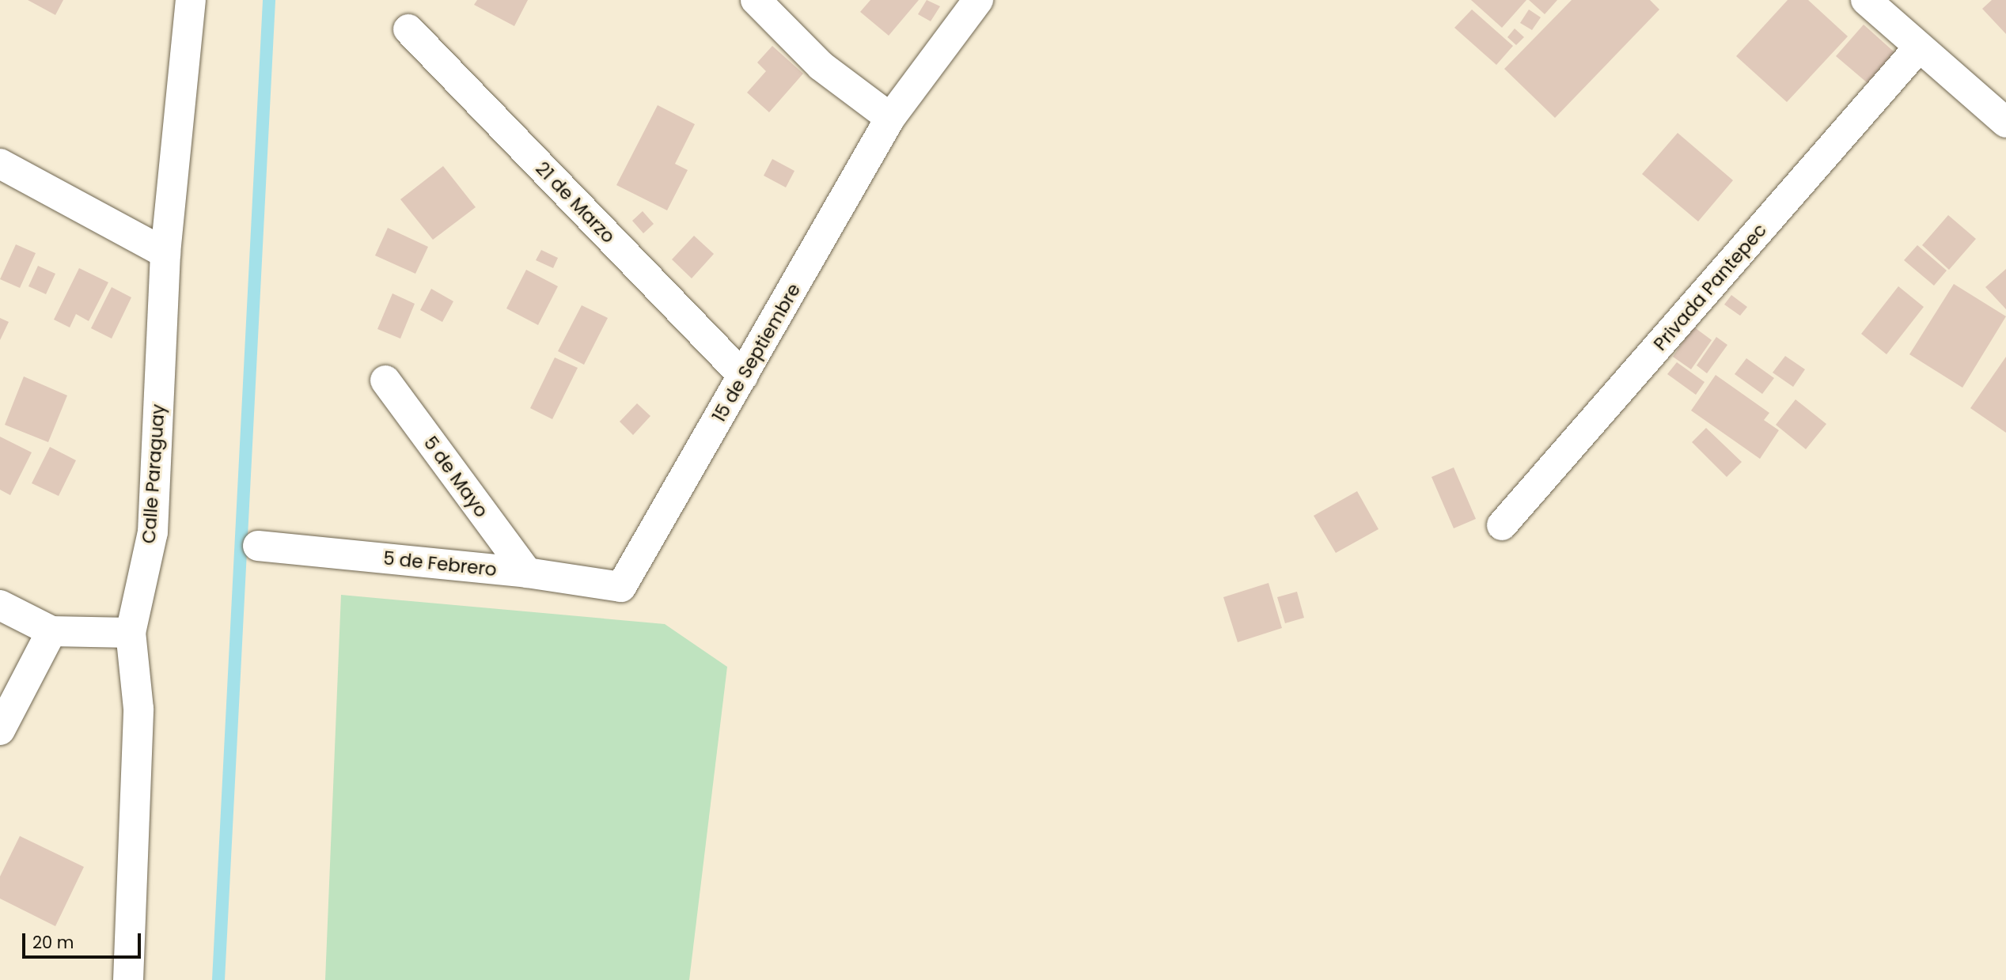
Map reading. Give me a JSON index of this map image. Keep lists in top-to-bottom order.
{
  "streets": {
    "street": [
      "21 de Marzo",
      "Privada Pantepec",
      "15 de Septiembre",
      "Calle Paraguay",
      "5 de Mayo",
      "5 de Febrero"
    ]
  },
  "crossings": [
    ["21 de Marzo", "15 de Septiembre"],
    ["15 de Septiembre", "5 de Febrero"],
    ["5 de Mayo", "5 de Febrero"]
  ],
  "scale_bar": "20 m"
}
